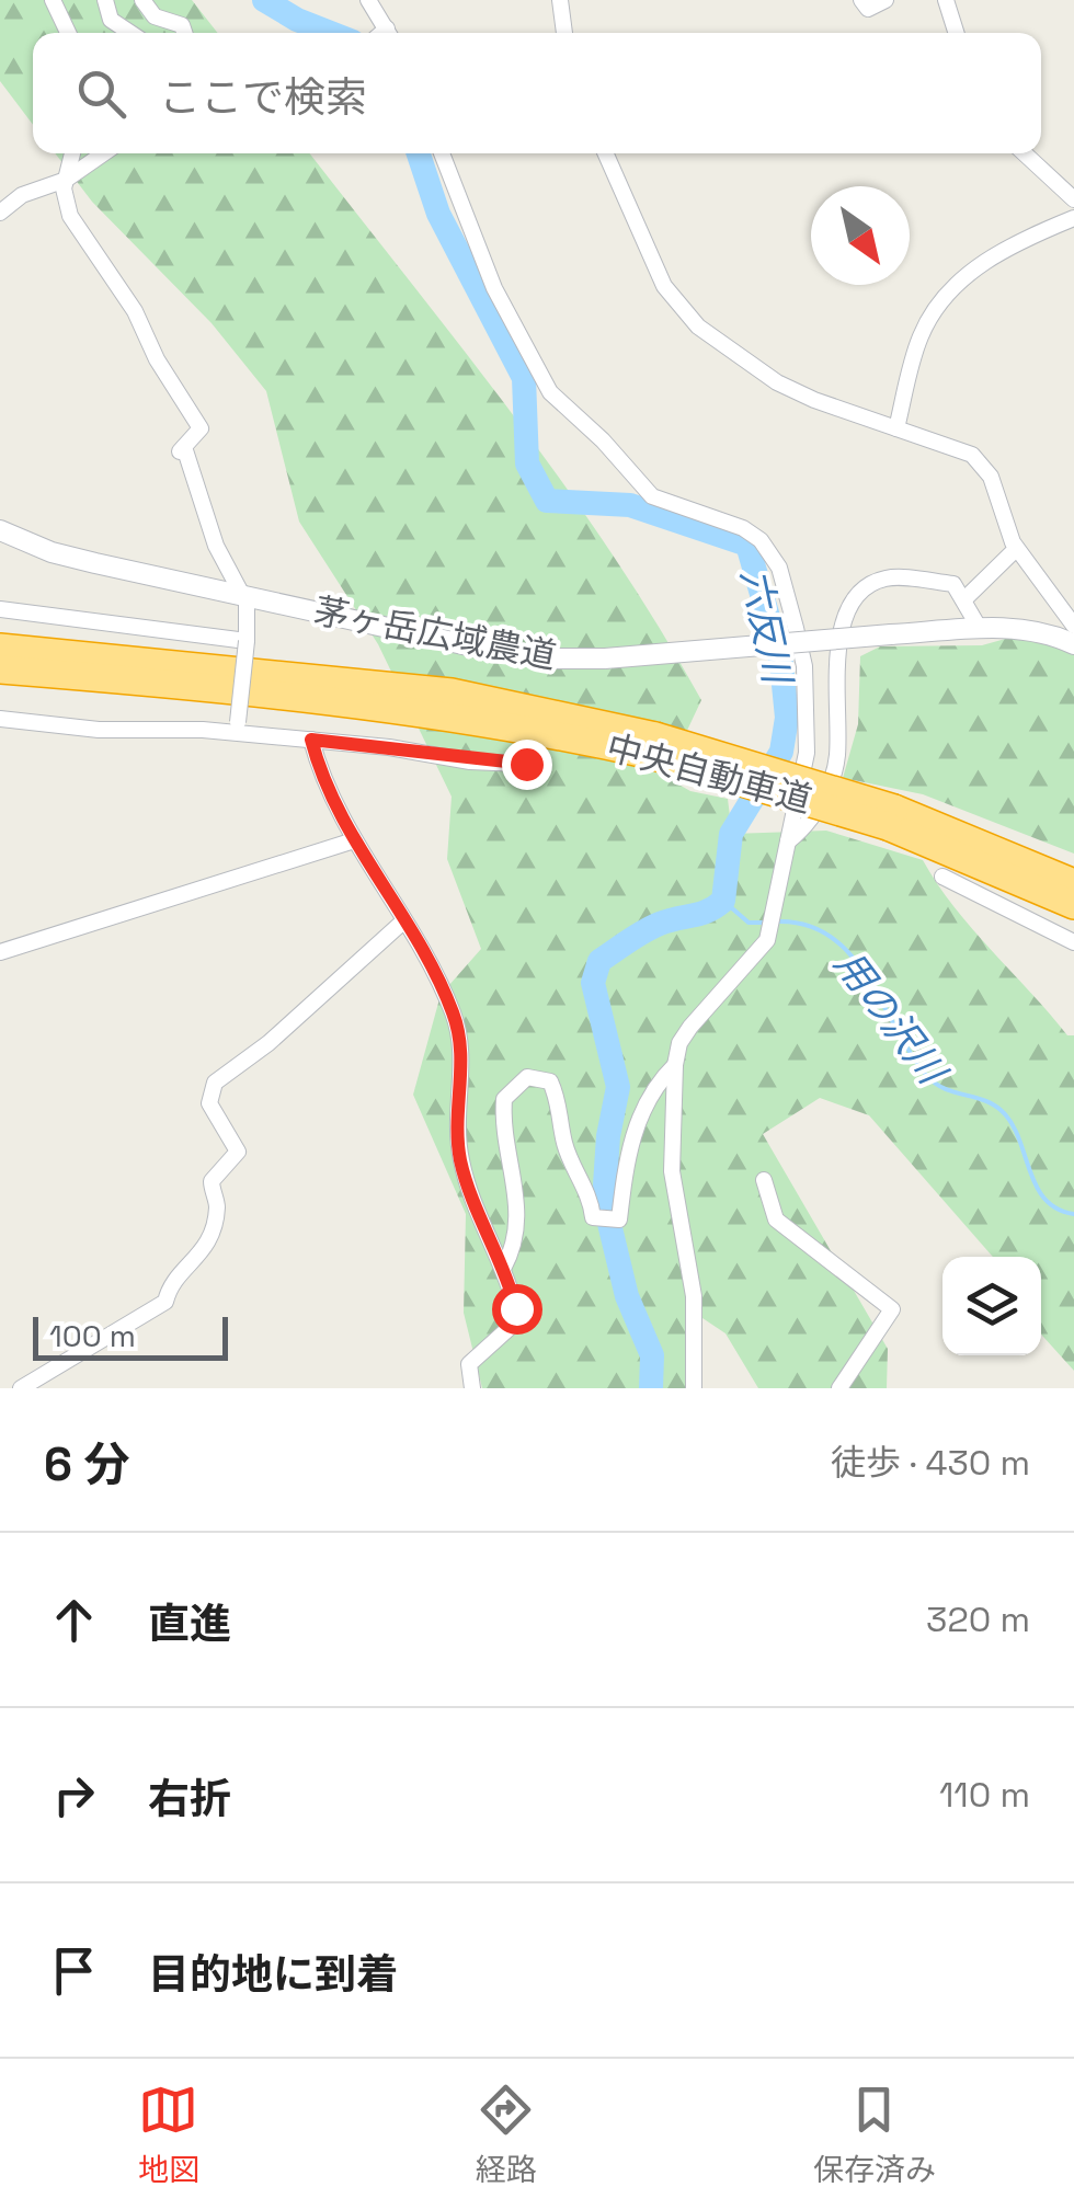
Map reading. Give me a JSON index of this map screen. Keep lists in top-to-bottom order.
{
  "streets": {
    "highway": ["中央自動車道"],
    "street": ["茅ヶ岳広域農道"]
  },
  "water": ["六反川", "用の沢川"],
  "scale_bar": "100 m",
  "north": "bottom right",
  "page": {
    "search": "ここで検索",
    "scale": "100 m",
    "heading": ["6 分", "徒歩 · 430 m"],
    "list": [
      ["直進", "320 m"],
      ["右折", "110 m"],
      "目的地に到着"
    ],
    "nav": ["地図", "経路", "保存済み"]
  }
}
